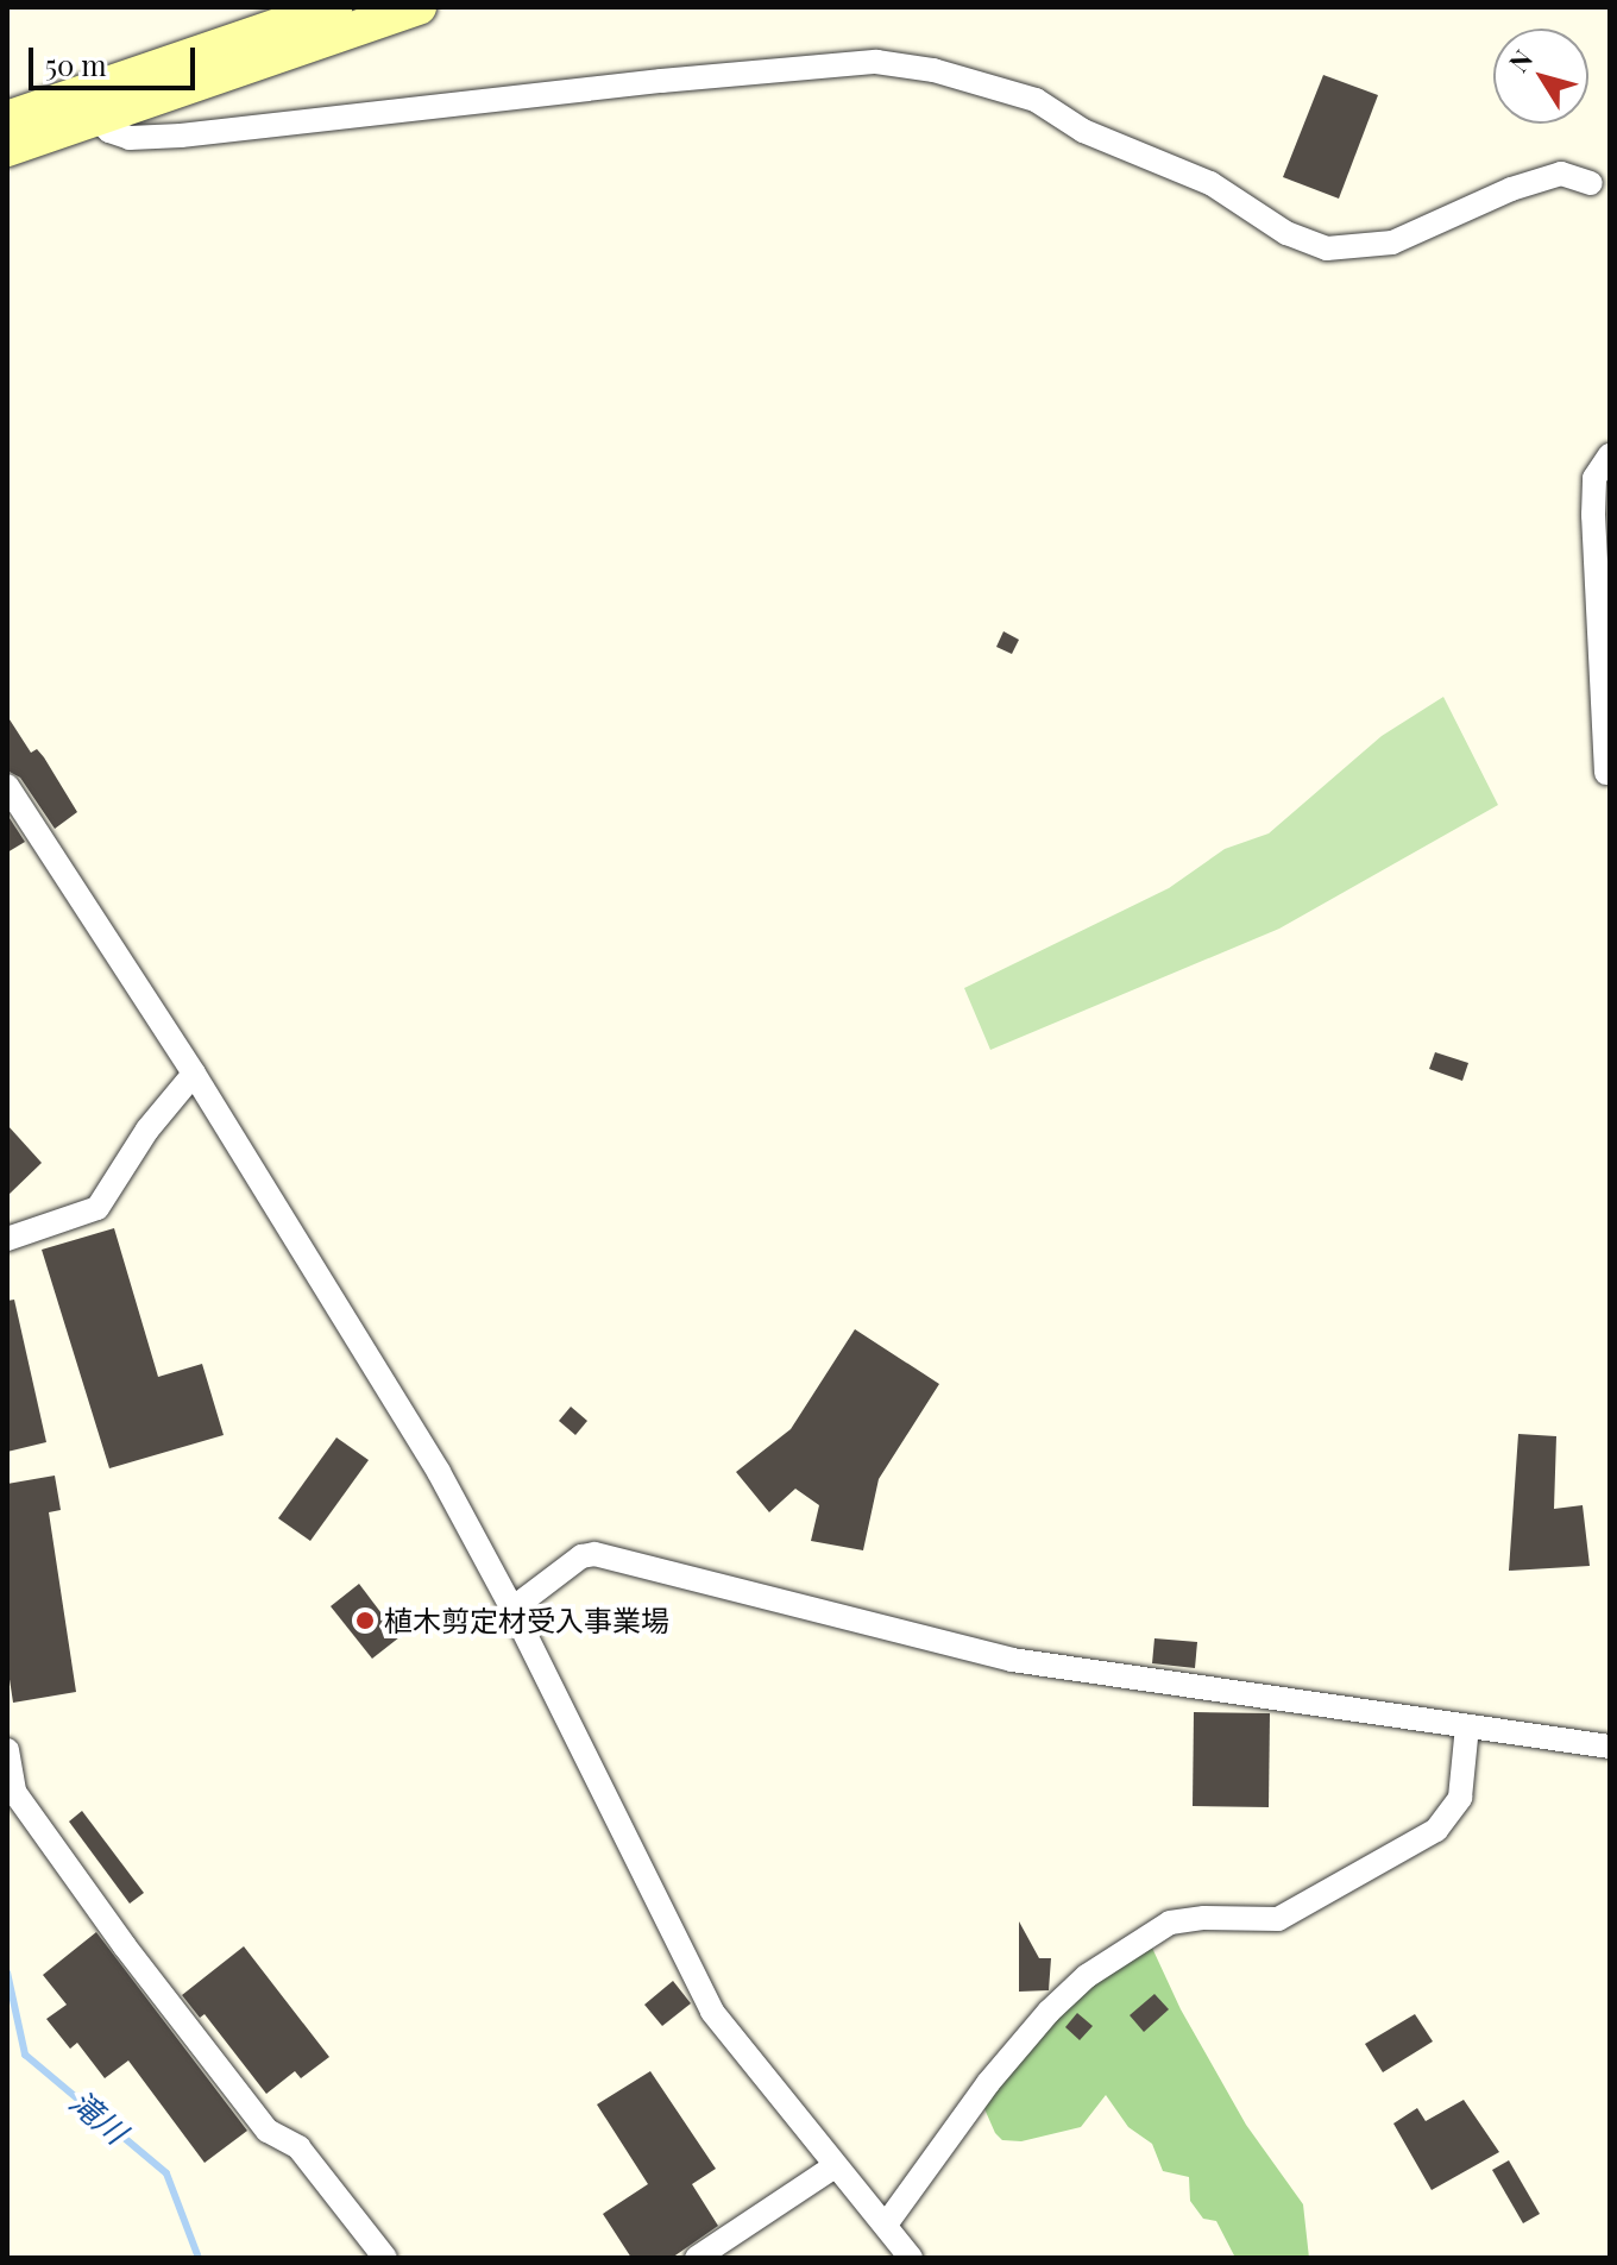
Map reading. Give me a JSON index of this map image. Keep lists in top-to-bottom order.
{
  "water": ["滝川"],
  "places": ["植木剪定材受入事業場"],
  "scale_bar": "50 m",
  "north": "top left"
}
